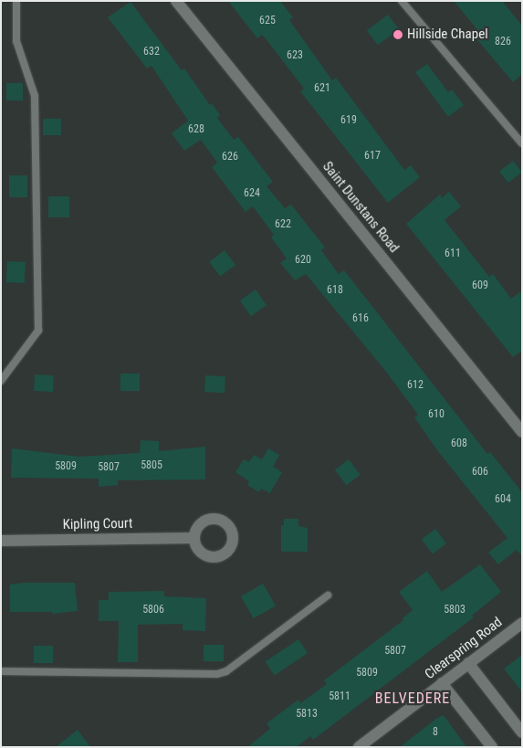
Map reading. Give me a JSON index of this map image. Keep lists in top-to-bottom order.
{
  "streets": {
    "street": ["Saint Dunstans Road", "Kipling Court", "Clearspring Road"]
  },
  "districts": ["BELVEDERE"],
  "places": ["Hillside Chapel"],
  "house_numbers": [
    "625",
    "826",
    "632",
    "623",
    "621",
    "619",
    "628",
    "617",
    "626",
    "624",
    "622",
    "611",
    "620",
    "609",
    "618",
    "616",
    "612",
    "610",
    "608",
    "5805",
    "5809",
    "5807",
    "606",
    "604",
    "5806",
    "5803",
    "5807",
    "5809",
    "5811",
    "5813",
    "8"
  ]
}
